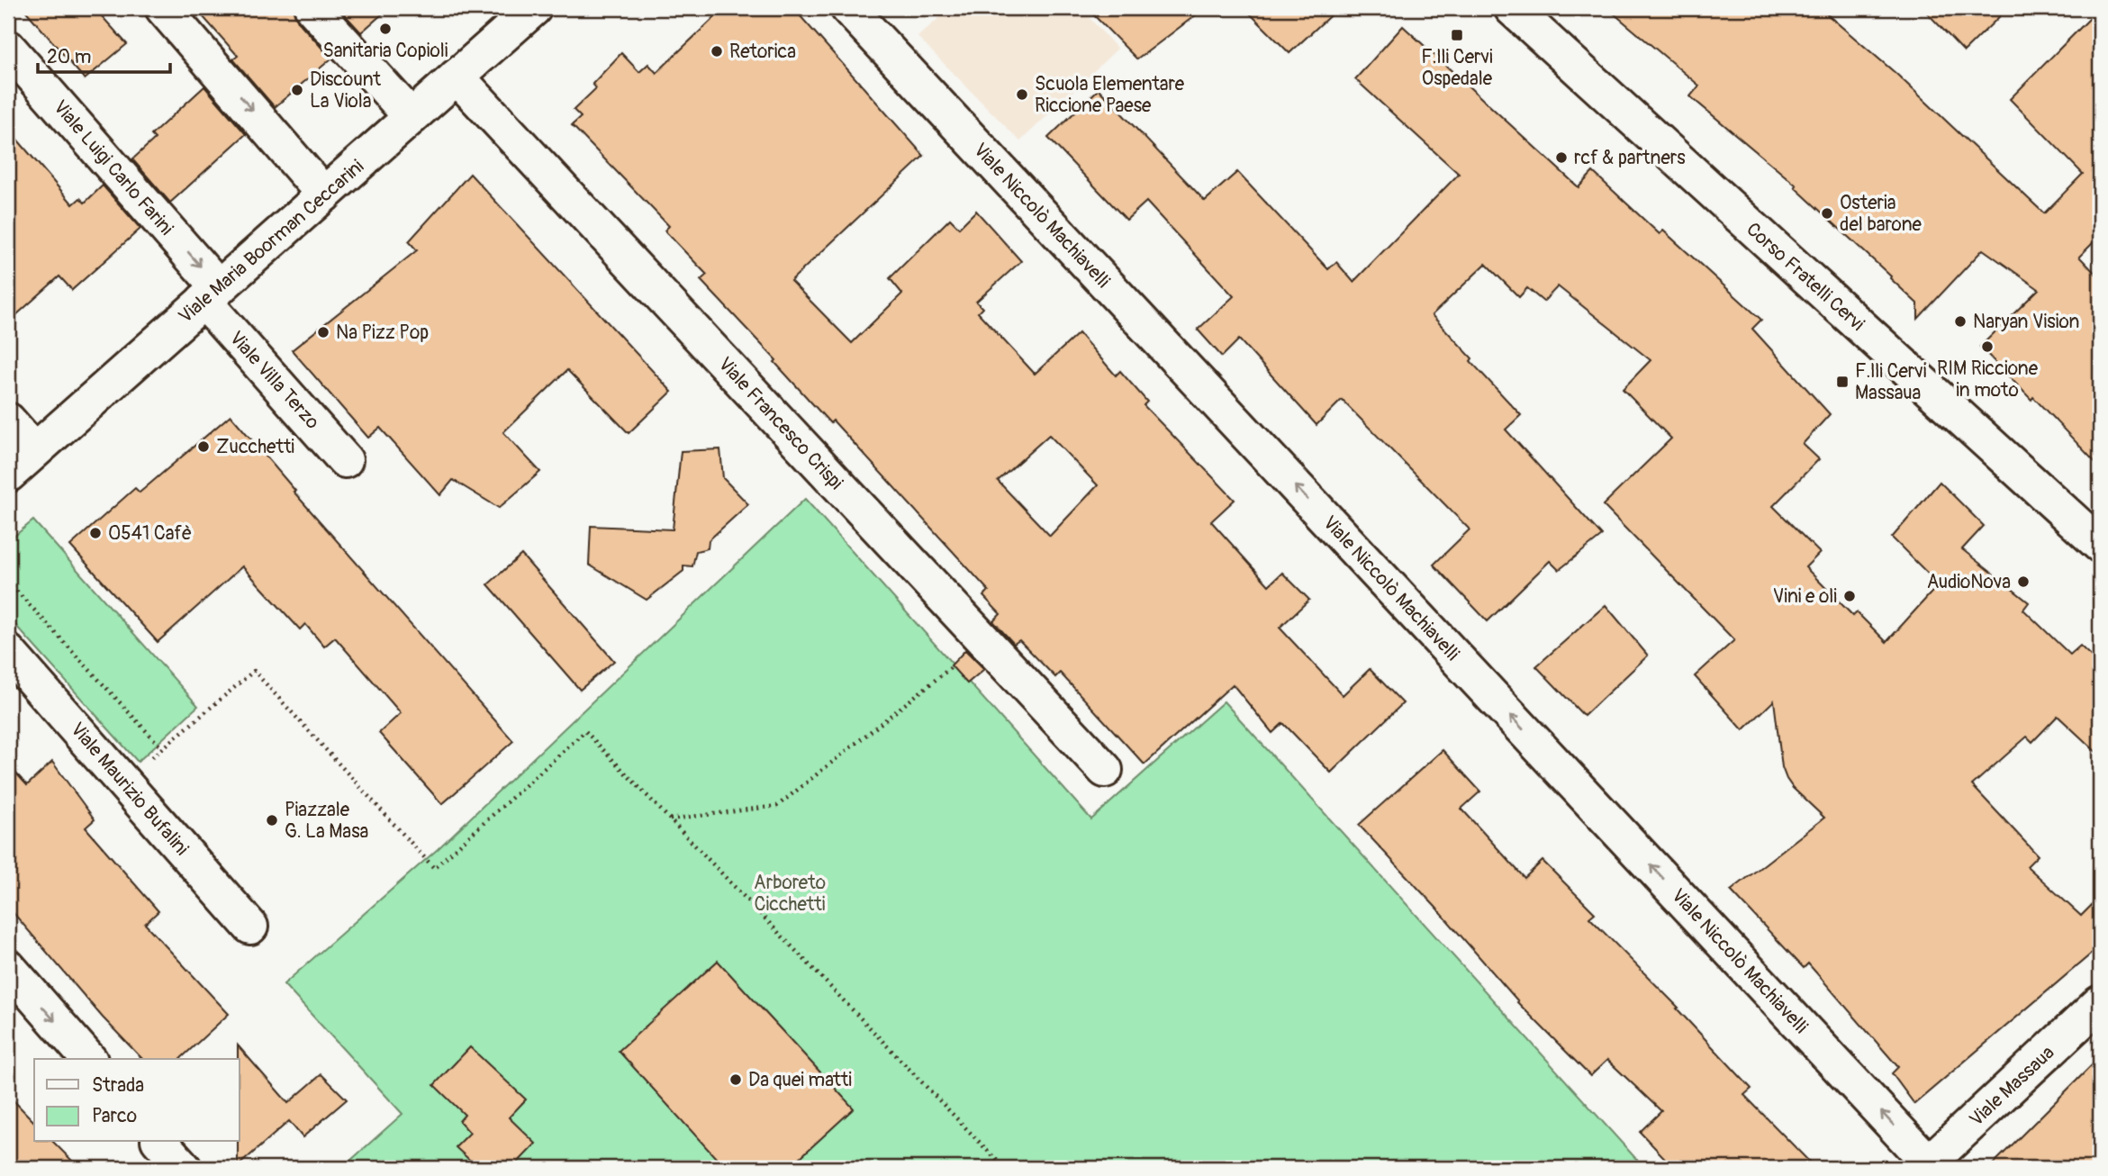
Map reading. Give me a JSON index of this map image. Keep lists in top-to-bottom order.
{
  "streets": {
    "street": [
      "Viale Luigi Carlo Farini",
      "Viale Niccolò Machiavelli",
      "Viale Maria Boorman Ceccarini",
      "Corso Fratelli Cervi",
      "Viale Villa Terzo",
      "Viale Francesco Crispi",
      "Viale Maurizio Bufalini",
      "Viale Massaua"
    ]
  },
  "crossings": [
    ["Viale Luigi Carlo Farini", "Viale Maria Boorman Ceccarini"],
    ["Viale Luigi Carlo Farini", "Viale Villa Terzo"],
    ["Viale Niccolò Machiavelli", "Viale Massaua"],
    ["Viale Maria Boorman Ceccarini", "Viale Villa Terzo"],
    ["Viale Maria Boorman Ceccarini", "Viale Francesco Crispi"]
  ],
  "one_way": ["Viale Niccolò Machiavelli"],
  "parks": ["Arboreto Cicchetti"],
  "places": {
    "other": [
      "Sanitaria Copioli",
      "Retorica",
      "Discount La Viola",
      "Scuola Elementare Riccione Paese",
      "rcf & partners",
      "Osteria del barone",
      "Naryan Vision",
      "Na Pizz Pop",
      "RIM Riccione in moto",
      "Zucchetti",
      "0541 Cafè",
      "AudioNova",
      "Vini e oli",
      "Piazzale G. La Masa",
      "Da quei matti"
    ],
    "transit": ["F.lli Cervi Ospedale", "F.lli Cervi Massaua"]
  },
  "legend": ["Strada", "Parco"],
  "scale_bar": "20 m"
}
